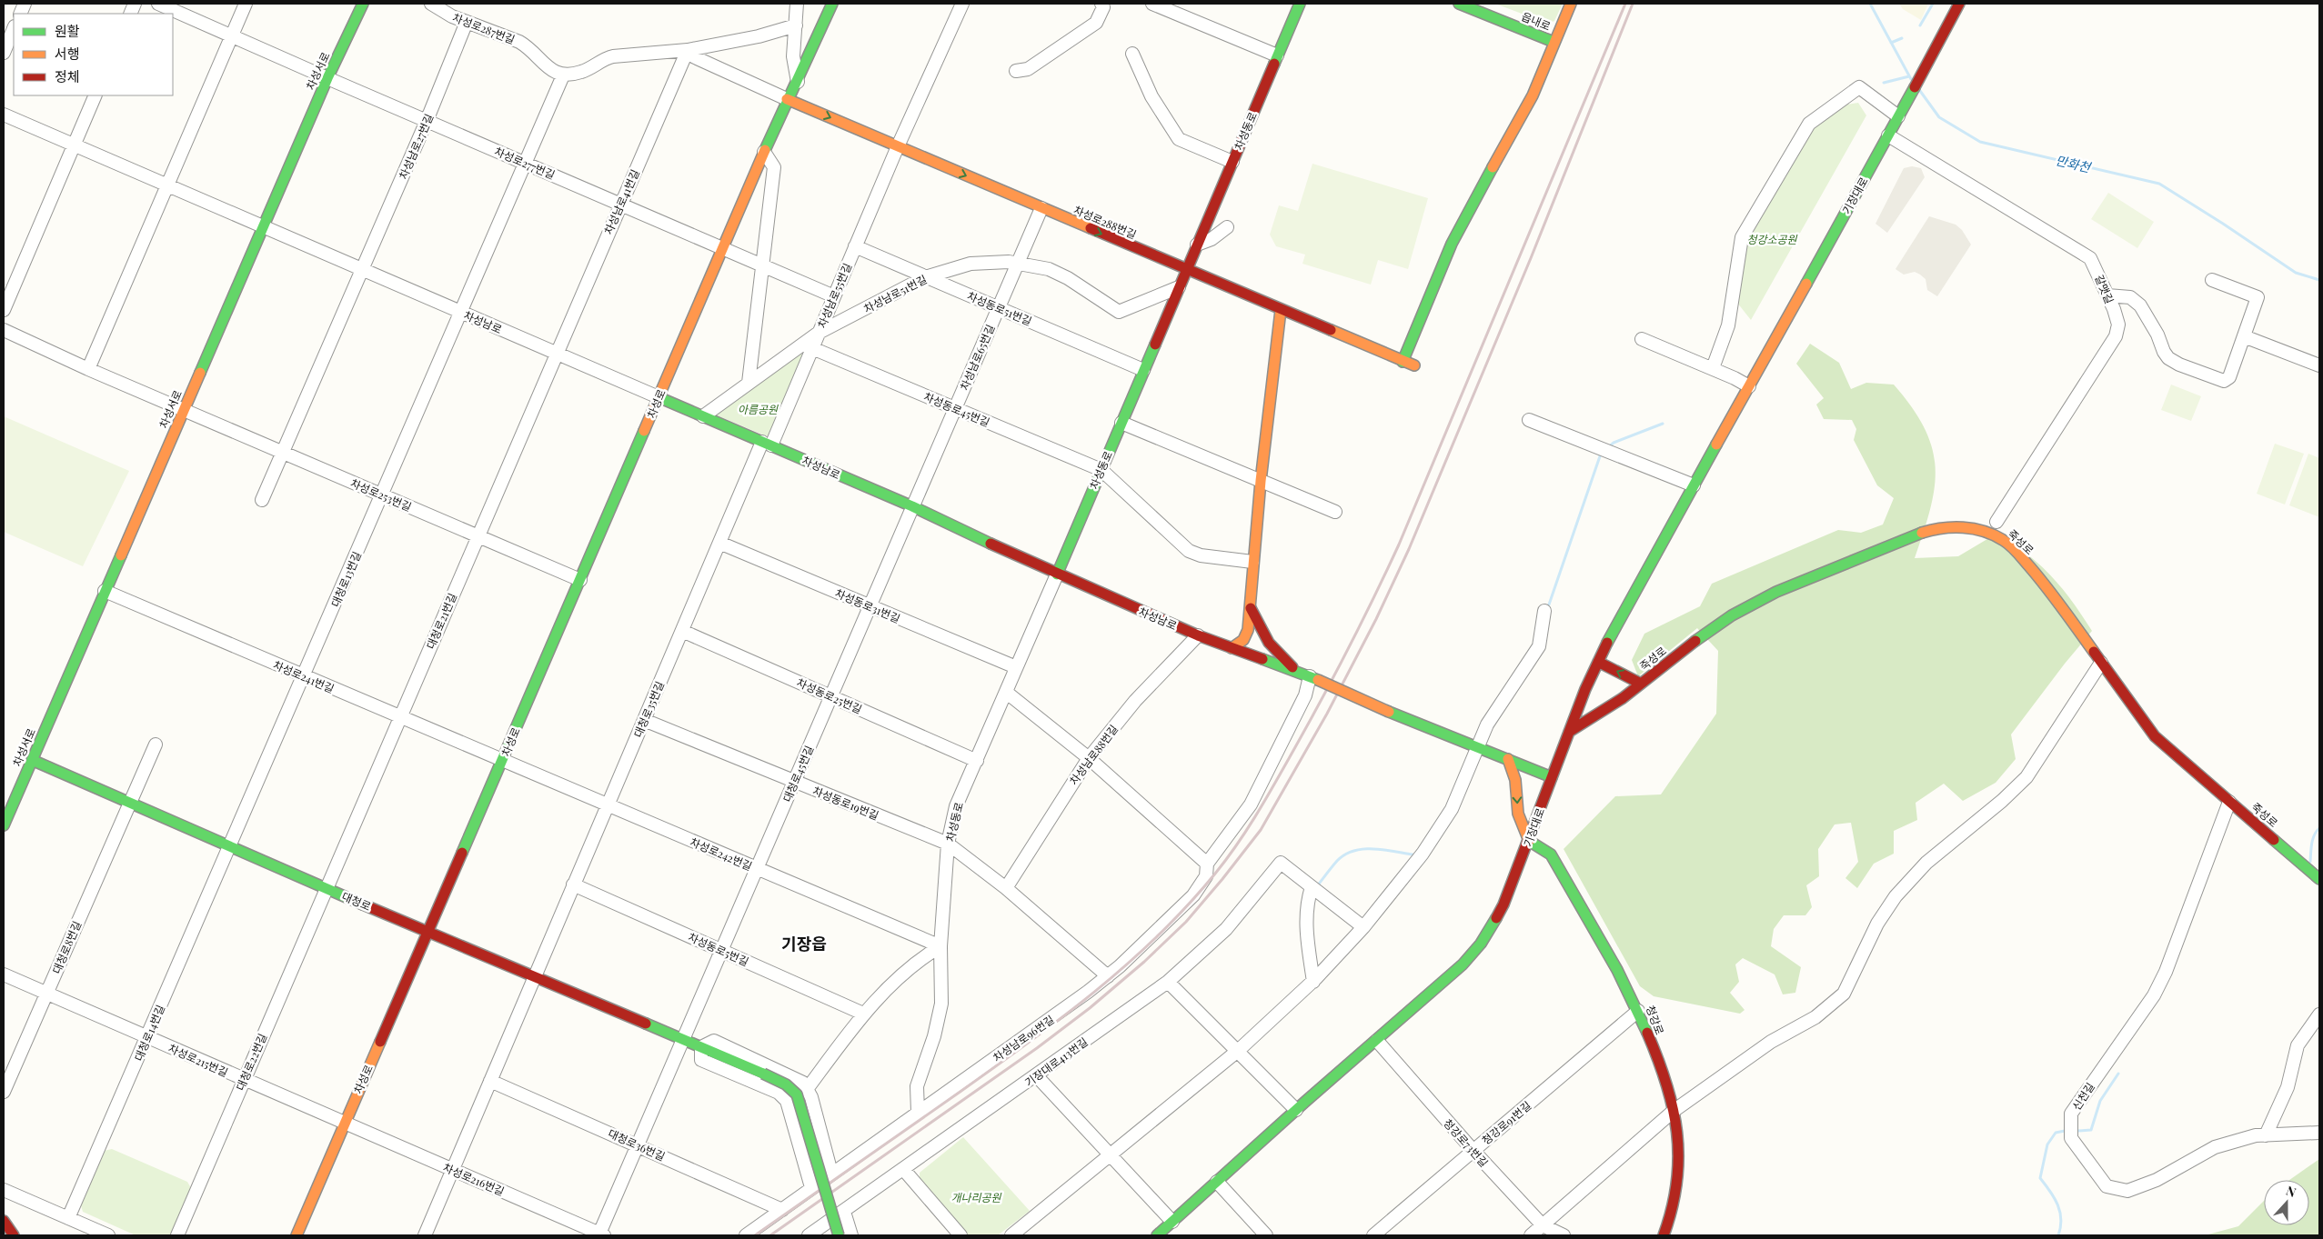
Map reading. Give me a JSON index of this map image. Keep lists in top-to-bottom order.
{
  "streets": {
    "street": [
      "읍내로",
      "차성로287번길",
      "차성서로",
      "차성동로",
      "차성남로27번길",
      "차성로277번길",
      "기장대로",
      "차성남로41번길",
      "차성로288번길",
      "갈맷길",
      "차성남로51번길",
      "차성남로55번길",
      "차성동로51번길",
      "차성남로",
      "차성남로65번길",
      "차성로",
      "차성동로45번길",
      "차성로253번길",
      "죽성로",
      "대청로13번길",
      "차성동로31번길",
      "대청로21번길",
      "차성로241번길",
      "차성동로25번길",
      "대청로35번길",
      "차성남로88번길",
      "대청로45번길",
      "차성동로19번길",
      "차성로242번길",
      "대청로",
      "대청로8번길",
      "차성동로5번길",
      "청강로",
      "대청로14번길",
      "차성남로96번길",
      "차성로215번길",
      "대청로22번길",
      "기장대로413번길",
      "신천길",
      "청강로91번길",
      "청강로73번길",
      "대청로36번길",
      "차성로216번길"
    ]
  },
  "crossings": [
    ["차성로287번길", "차성남로27번길"],
    ["차성로287번길", "대청로13번길"],
    ["차성서로", "차성로277번길"],
    ["차성서로", "차성남로"],
    ["차성서로", "차성로253번길"],
    ["차성서로", "차성로241번길"],
    ["차성서로", "대청로"],
    ["차성동로", "차성로288번길"],
    ["차성동로", "차성남로51번길"],
    ["차성동로", "차성동로51번길"],
    ["차성동로", "차성남로"],
    ["차성동로", "차성동로45번길"],
    ["차성동로", "차성동로31번길"],
    ["차성동로", "차성동로25번길"],
    ["차성동로", "차성동로19번길"],
    ["차성동로", "차성로242번길"],
    ["차성동로", "차성남로96번길"],
    ["차성남로27번길", "차성로277번길"],
    ["차성남로27번길", "차성남로"],
    ["차성남로27번길", "차성로253번길"],
    ["차성로277번길", "차성남로41번길"],
    ["차성로277번길", "차성로"],
    ["차성로277번길", "대청로13번길"],
    ["기장대로", "갈맷길"],
    ["기장대로", "차성남로"],
    ["기장대로", "죽성로"],
    ["기장대로", "청강로"],
    ["기장대로", "청강로73번길"],
    ["차성남로41번길", "차성남로"],
    ["차성남로41번길", "대청로21번길"],
    ["차성로288번길", "차성남로55번길"],
    ["차성로288번길", "차성남로65번길"],
    ["차성로288번길", "차성로"],
    ["차성남로51번길", "차성남로55번길"],
    ["차성남로51번길", "차성동로51번길"],
    ["차성남로51번길", "차성남로"],
    ["차성남로51번길", "차성남로65번길"],
    ["차성남로55번길", "차성동로51번길"],
    ["차성남로55번길", "차성남로"],
    ["차성남로55번길", "차성동로45번길"],
    ["차성남로55번길", "대청로35번길"],
    ["차성동로51번길", "차성남로65번길"],
    ["차성남로", "차성남로65번길"],
    ["차성남로", "차성로"],
    ["차성남로", "대청로13번길"],
    ["차성남로", "대청로21번길"],
    ["차성남로", "대청로35번길"],
    ["차성남로", "차성남로88번길"],
    ["차성남로", "대청로45번길"],
    ["차성남로", "차성남로96번길"],
    ["차성남로65번길", "차성동로45번길"],
    ["차성남로65번길", "대청로45번길"],
    ["차성로", "차성로253번길"],
    ["차성로", "차성로241번길"],
    ["차성로", "차성로242번길"],
    ["차성로", "대청로"],
    ["차성로", "차성로215번길"],
    ["차성로", "차성로216번길"],
    ["차성로253번길", "대청로13번길"],
    ["차성로253번길", "대청로21번길"],
    ["죽성로", "신천길"],
    ["대청로13번길", "차성로241번길"],
    ["대청로13번길", "대청로"],
    ["대청로13번길", "대청로14번길"],
    ["차성동로31번길", "대청로35번길"],
    ["차성동로31번길", "대청로45번길"],
    ["대청로21번길", "차성로241번길"],
    ["대청로21번길", "대청로"],
    ["대청로21번길", "대청로22번길"],
    ["차성로241번길", "차성로242번길"],
    ["차성동로25번길", "대청로35번길"],
    ["차성동로25번길", "대청로45번길"],
    ["대청로35번길", "차성동로19번길"],
    ["대청로35번길", "차성로242번길"],
    ["대청로35번길", "대청로"],
    ["대청로35번길", "차성동로5번길"],
    ["차성남로88번길", "차성동로19번길"],
    ["대청로45번길", "차성동로19번길"],
    ["대청로45번길", "차성로242번길"],
    ["대청로45번길", "대청로"],
    ["대청로45번길", "차성동로5번길"],
    ["차성동로19번길", "차성남로96번길"],
    ["대청로", "대청로8번길"],
    ["대청로", "대청로14번길"],
    ["대청로", "대청로22번길"],
    ["대청로8번길", "차성로215번길"],
    ["청강로", "청강로91번길"],
    ["대청로14번길", "차성로215번길"],
    ["차성남로96번길", "대청로36번길"],
    ["차성로215번길", "대청로22번길"],
    ["차성로215번길", "차성로216번길"],
    ["청강로91번길", "청강로73번길"]
  ],
  "one_way": ["차성로288번길"],
  "districts": ["기장읍"],
  "water": ["만화천"],
  "parks": ["청강소공원", "아름공원", "개나리공원"],
  "legend": ["원활", "서행", "정체"],
  "north": "top"
}
